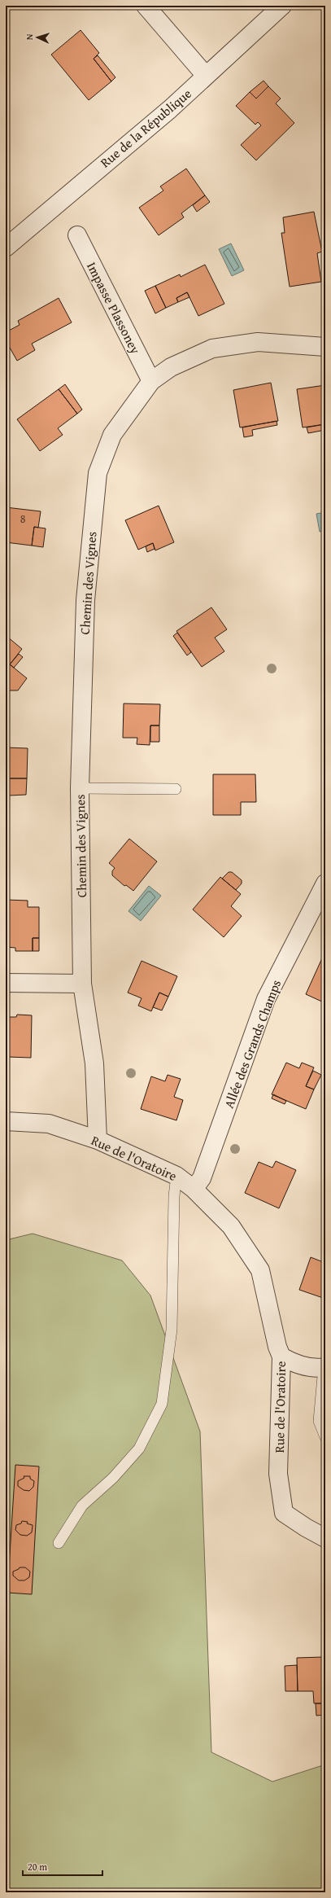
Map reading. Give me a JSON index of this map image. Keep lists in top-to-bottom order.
{
  "streets": {
    "street": [
      "Rue de la République",
      "Impasse Plassoney",
      "Chemin des Vignes",
      "Allée des Grands Champs",
      "Rue de l'Oratoire"
    ]
  },
  "crossings": [
    ["Impasse Plassoney", "Chemin des Vignes"],
    ["Chemin des Vignes", "Rue de l'Oratoire"],
    ["Allée des Grands Champs", "Rue de l'Oratoire"]
  ],
  "house_numbers": ["8"],
  "scale_bar": "20 m",
  "north": "left"
}
